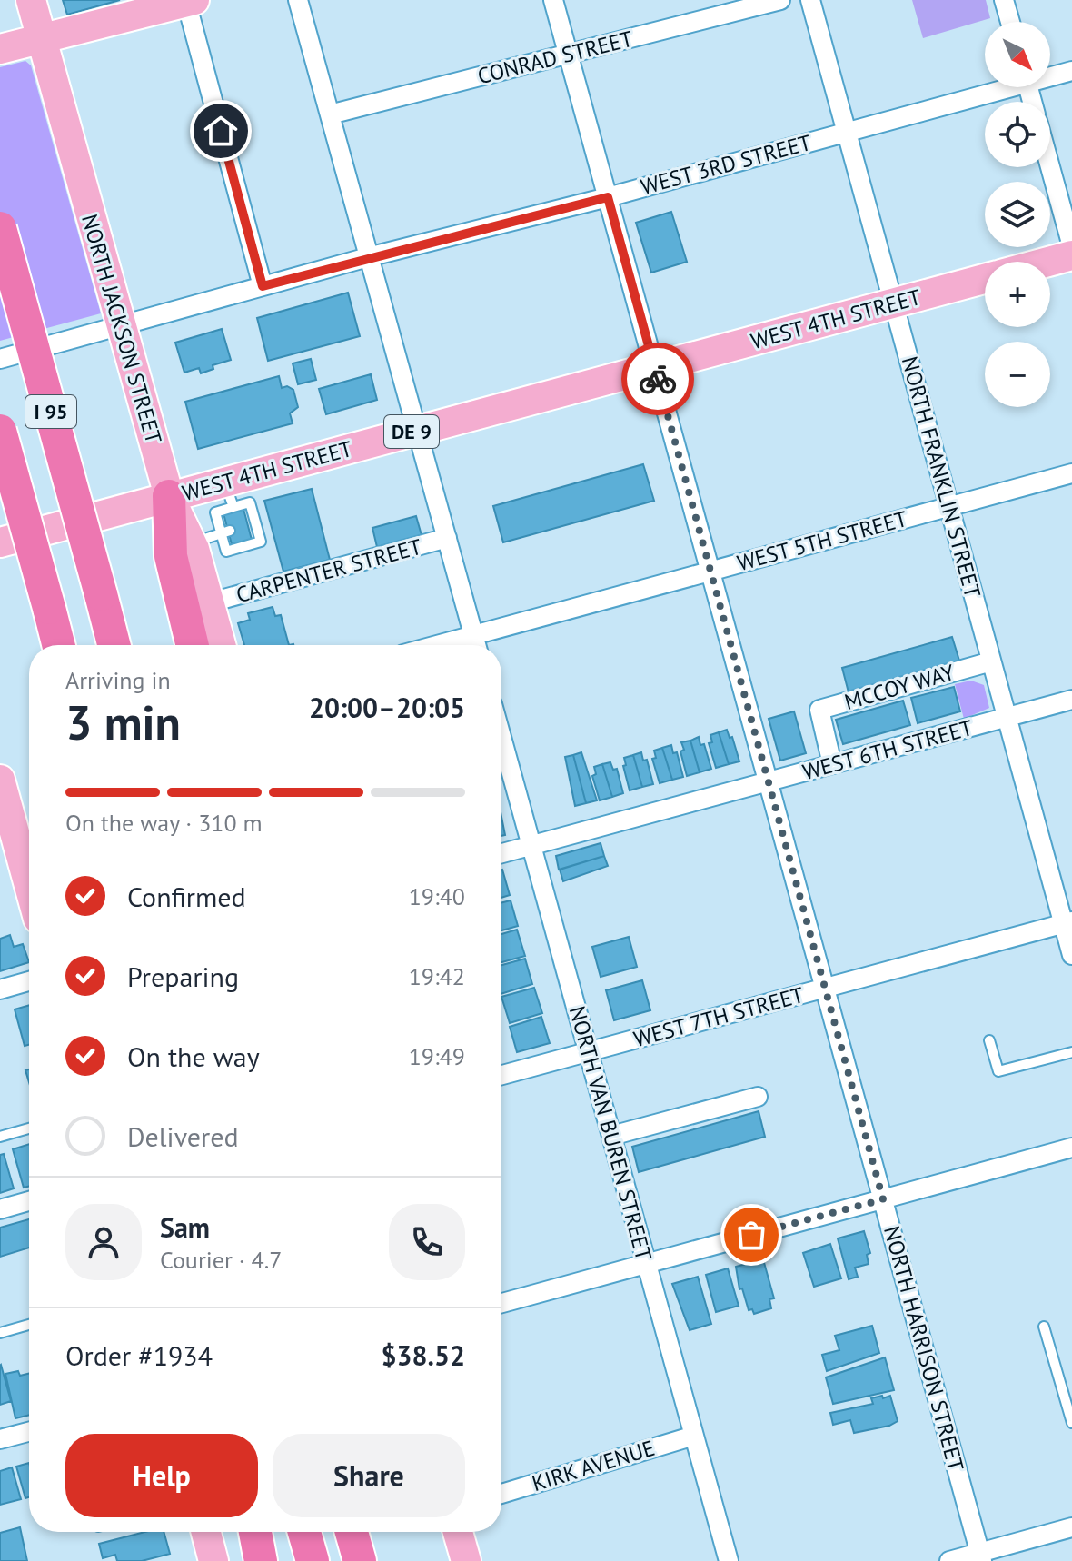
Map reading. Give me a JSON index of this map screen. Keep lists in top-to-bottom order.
{
  "streets": {
    "highway": ["I 95"],
    "main road": ["WEST 4TH STREET", "NORTH JACKSON STREET", "DE 9"],
    "street": [
      "CONRAD STREET",
      "WEST 3RD STREET",
      "NORTH FRANKLIN STREET",
      "WEST 5TH STREET",
      "CARPENTER STREET",
      "MCCOY WAY",
      "WEST 6TH STREET",
      "WEST 7TH STREET",
      "NORTH VAN BUREN STREET",
      "NORTH HARRISON STREET",
      "KIRK AVENUE"
    ]
  },
  "crossings": [
    ["CONRAD STREET", "NORTH HARRISON STREET"],
    ["WEST 3RD STREET", "NORTH JACKSON STREET"],
    ["WEST 3RD STREET", "NORTH FRANKLIN STREET"],
    ["WEST 3RD STREET", "NORTH HARRISON STREET"],
    ["WEST 4TH STREET", "NORTH JACKSON STREET"],
    ["WEST 4TH STREET", "NORTH FRANKLIN STREET"],
    ["WEST 4TH STREET", "NORTH HARRISON STREET"],
    ["NORTH JACKSON STREET", "CARPENTER STREET"],
    ["NORTH FRANKLIN STREET", "WEST 5TH STREET"],
    ["NORTH FRANKLIN STREET", "MCCOY WAY"],
    ["NORTH FRANKLIN STREET", "WEST 6TH STREET"],
    ["NORTH FRANKLIN STREET", "WEST 7TH STREET"],
    ["WEST 5TH STREET", "NORTH HARRISON STREET"],
    ["MCCOY WAY", "WEST 6TH STREET"],
    ["WEST 6TH STREET", "NORTH VAN BUREN STREET"],
    ["WEST 6TH STREET", "NORTH HARRISON STREET"],
    ["WEST 7TH STREET", "NORTH VAN BUREN STREET"],
    ["WEST 7TH STREET", "NORTH HARRISON STREET"],
    ["NORTH VAN BUREN STREET", "KIRK AVENUE"]
  ],
  "north": "bottom right",
  "page": {
    "map_buttons": ["+", "−"],
    "heading": ["3 min", "Arriving in", "20:00–20:05"],
    "panel": [
      "Sam",
      "Courier · 4.7",
      "Order #1934",
      "$38.52"
    ],
    "bar": "On the way · 310 m",
    "list": [
      ["Confirmed", "19:40"],
      ["Preparing", "19:42"],
      ["On the way", "19:49"],
      "Delivered"
    ],
    "buttons": ["Help", "Share"]
  }
}
